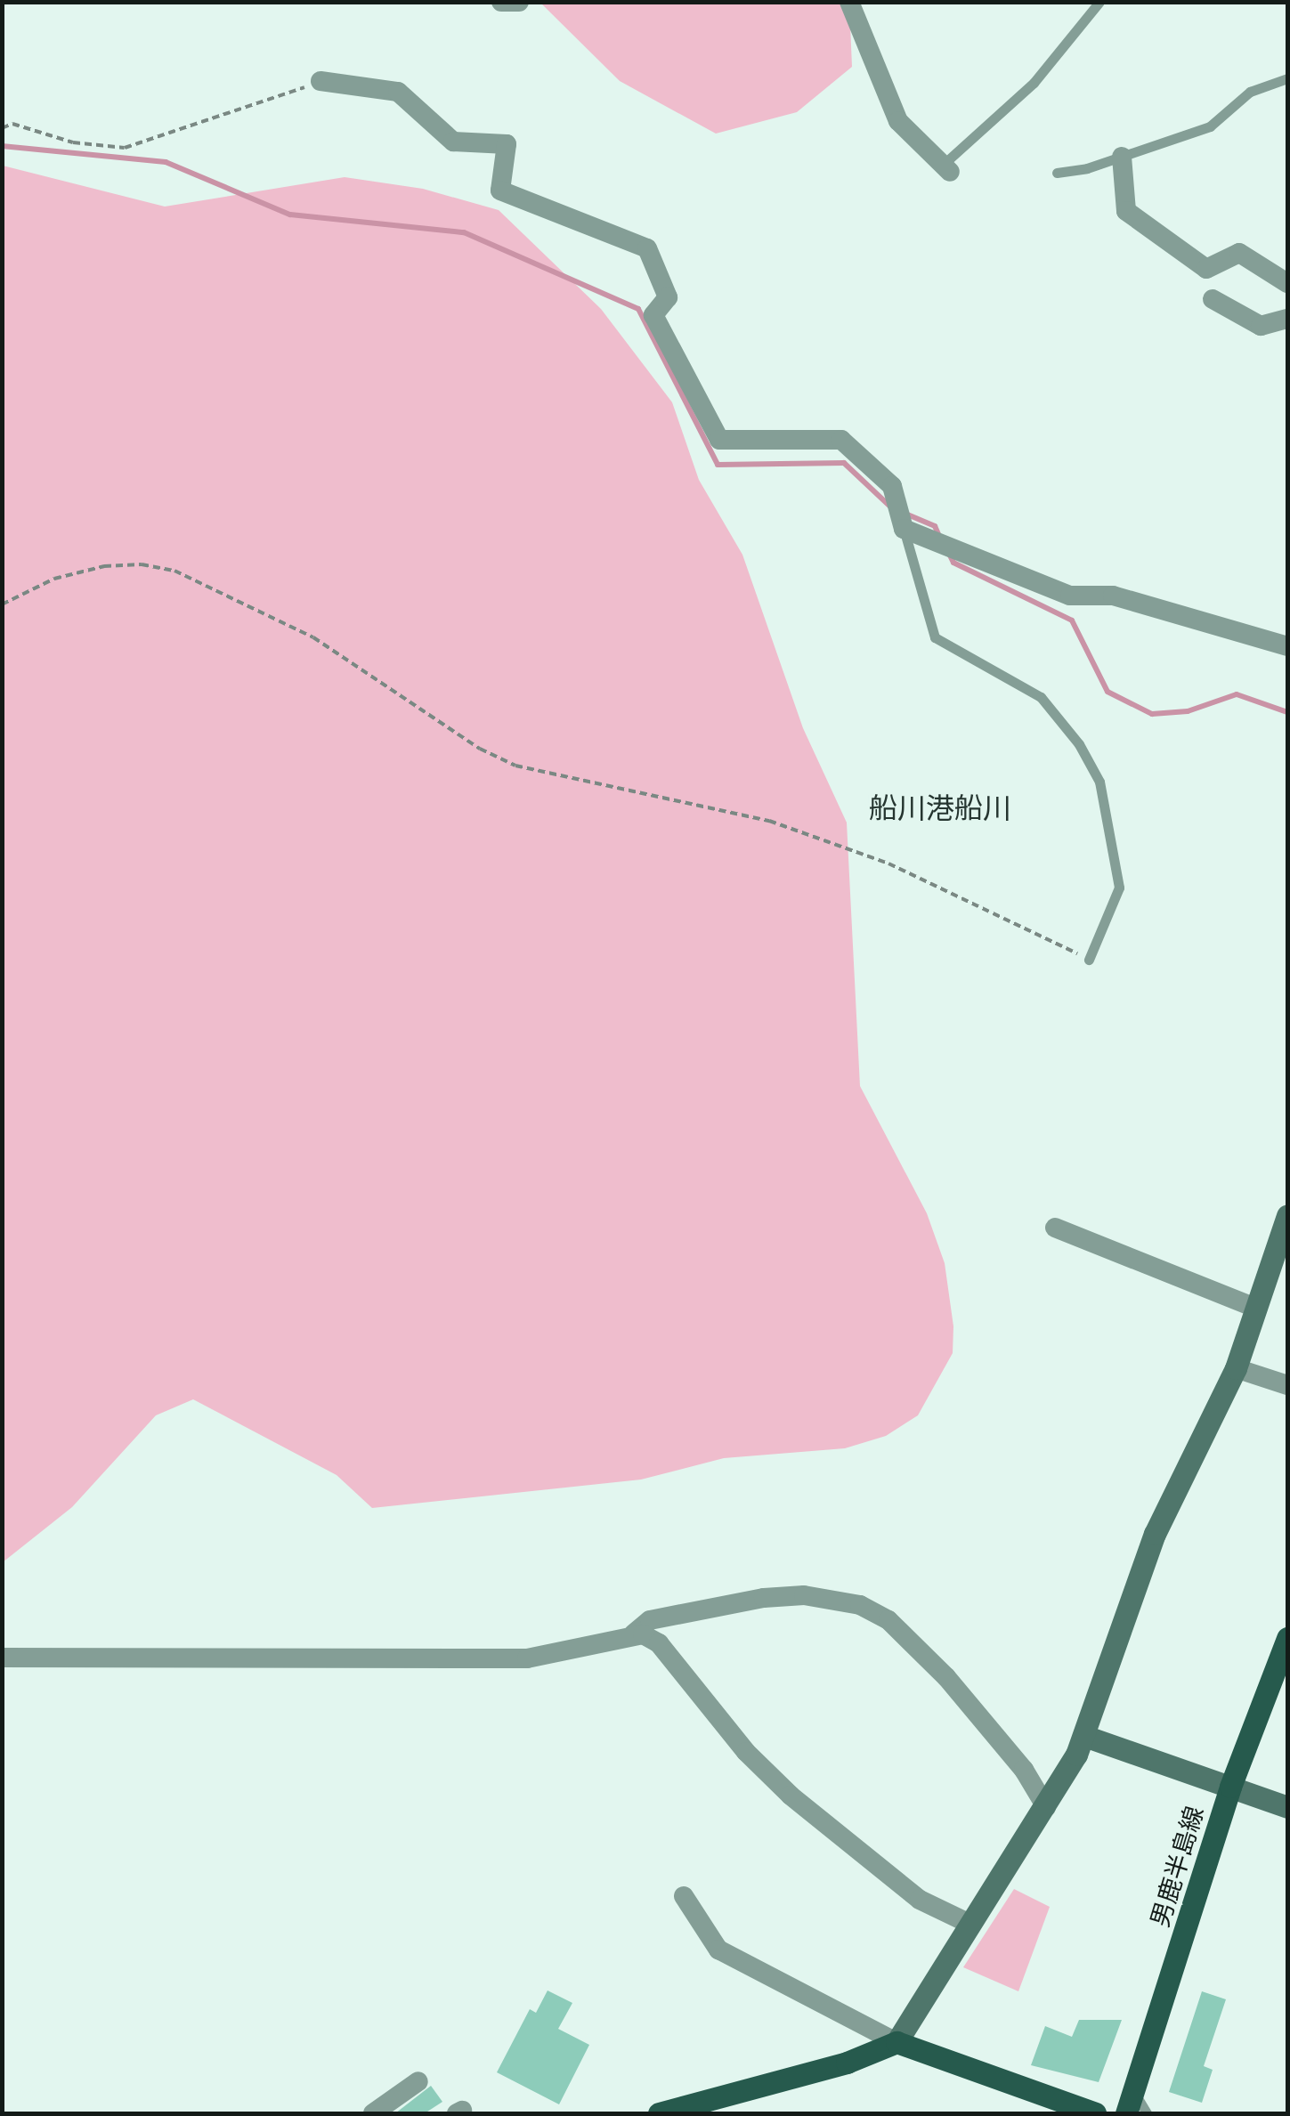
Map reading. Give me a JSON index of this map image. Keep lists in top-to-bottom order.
{
  "streets": {
    "main road": ["男鹿半島線"]
  },
  "districts": ["船川港船川"]
}
